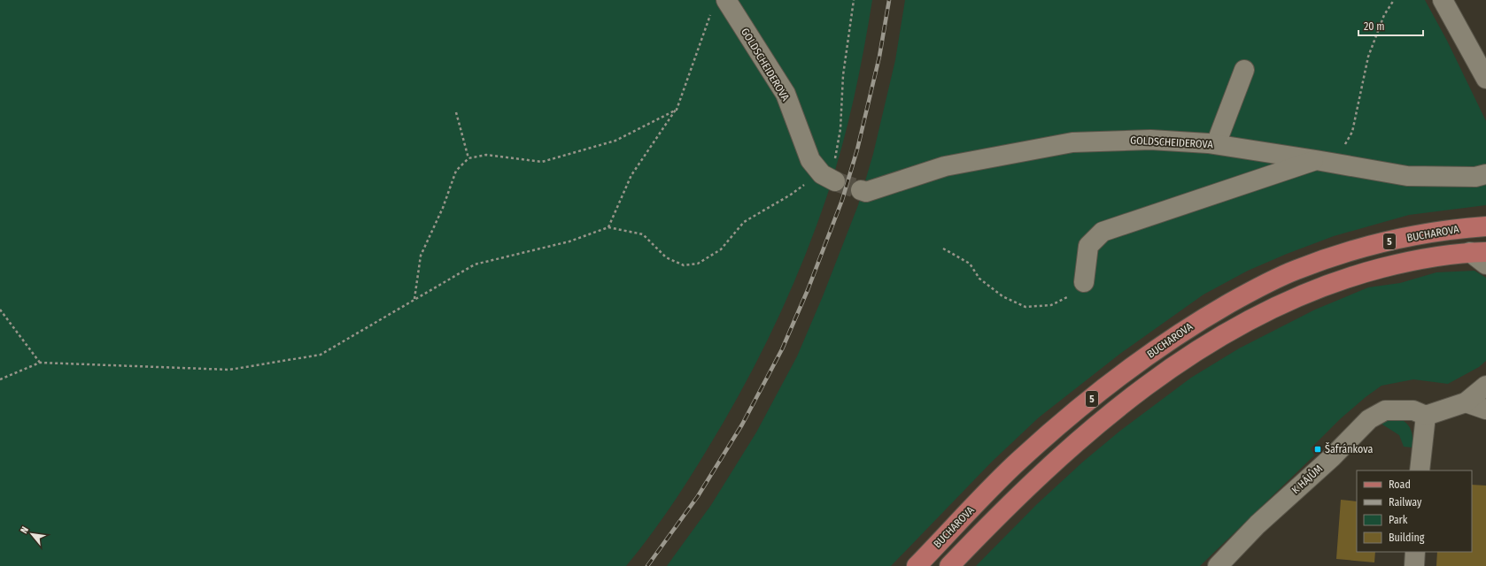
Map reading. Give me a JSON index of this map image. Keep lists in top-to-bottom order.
{
  "streets": {
    "main road": ["BUCHAROVA", "5"],
    "street": ["GOLDSCHEIDEROVA", "K HÁJŮM"]
  },
  "places": {
    "transit": ["Šafránkova"]
  },
  "legend": [
    "Road",
    "Railway",
    "Park",
    "Building"
  ],
  "scale_bar": "20 m",
  "north": "top left"
}
